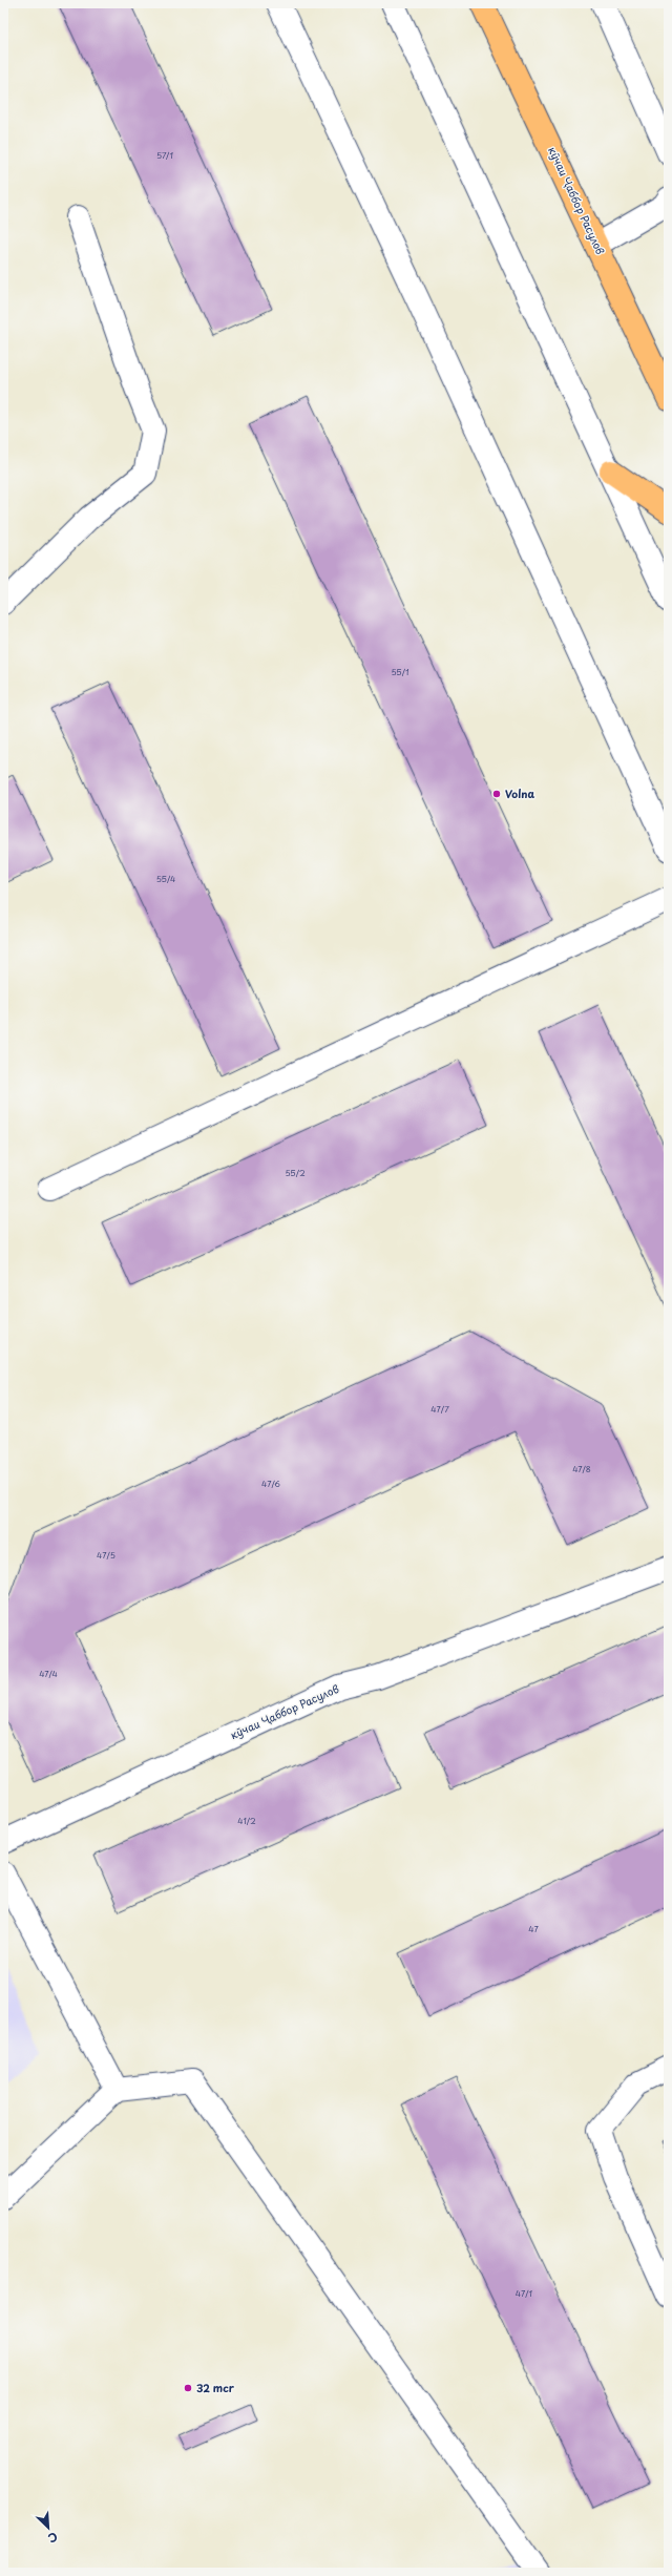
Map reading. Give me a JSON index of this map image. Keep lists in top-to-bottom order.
{
  "streets": {
    "main road": ["кӯчаи Ҷаббор Расулов"]
  },
  "places": ["Volna", "32 mcr"],
  "house_numbers": [
    "57/1",
    "55/1",
    "55/4",
    "55/2",
    "47/7",
    "47/8",
    "47/6",
    "47/5",
    "47/4",
    "41/2",
    "47",
    "47/1"
  ],
  "north": "bottom right"
}
